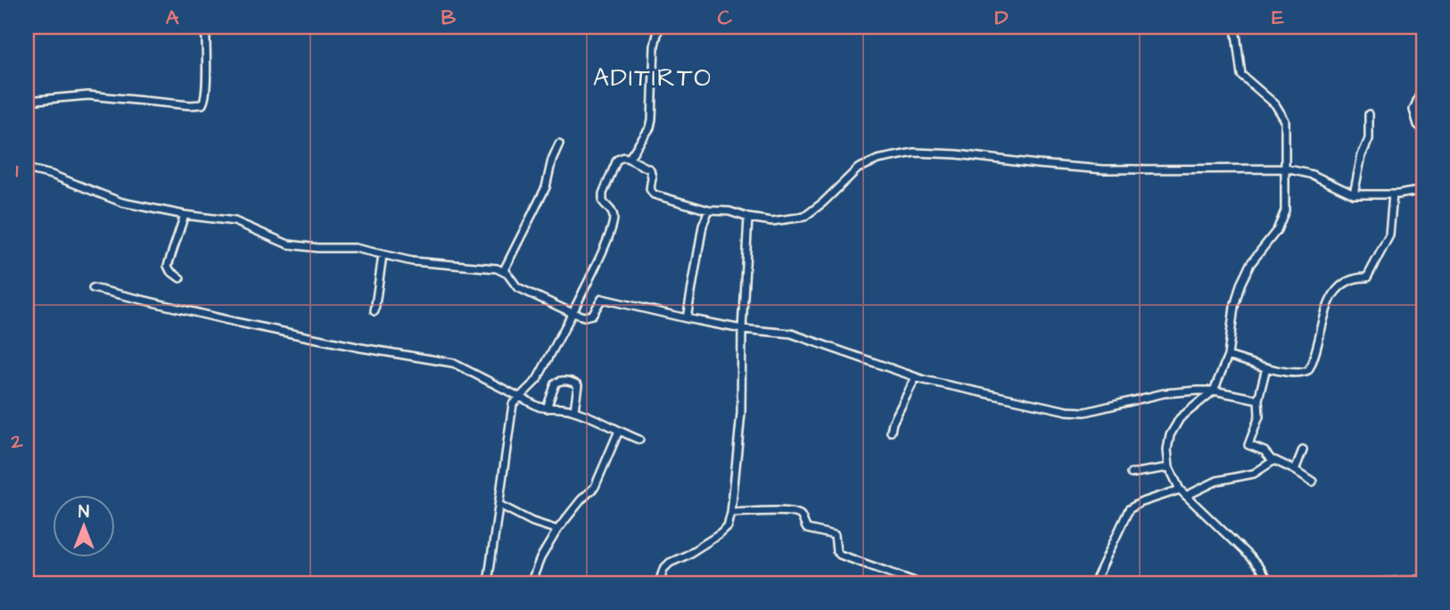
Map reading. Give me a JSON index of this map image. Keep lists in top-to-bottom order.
{
  "districts": ["ADITIRTO"],
  "north": "top",
  "grid": {
    "columns": [
      "A",
      "B",
      "C",
      "D",
      "E"
    ],
    "rows": ["1", "2"]
  }
}
